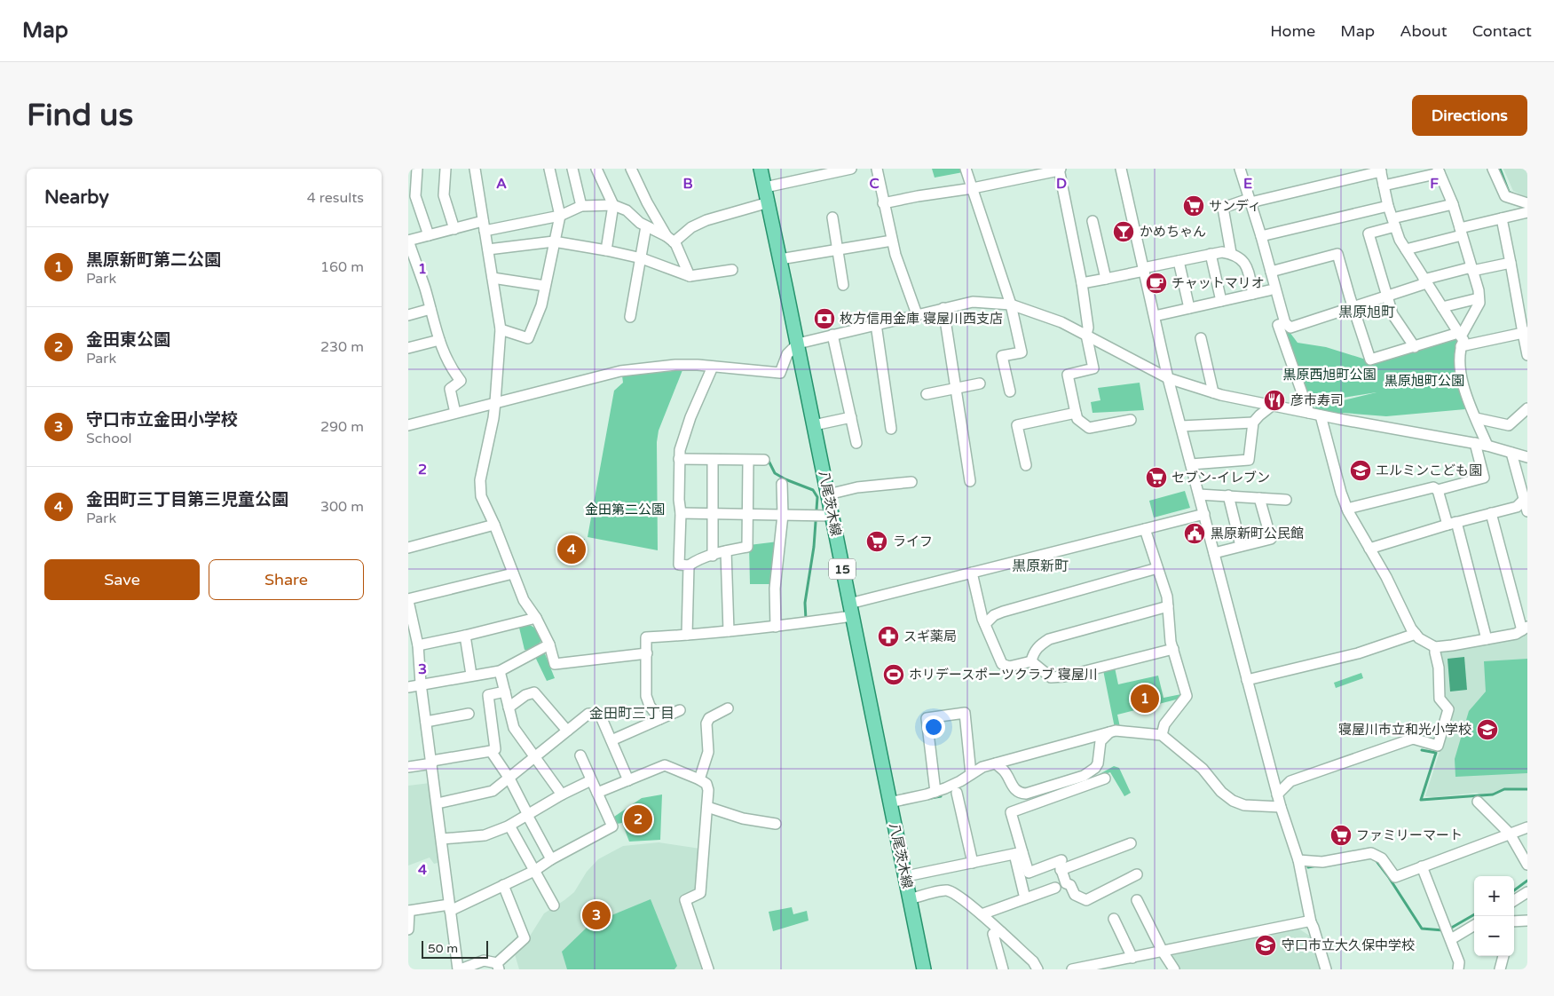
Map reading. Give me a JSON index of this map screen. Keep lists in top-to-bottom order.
{
  "streets": {
    "main road": ["八尾茨木線", "15"]
  },
  "districts": ["黒原旭町", "黒原新町", "金田町三丁目"],
  "parks": ["黒原西旭町公園", "黒原旭町公園", "金田第二公園"],
  "places": {
    "supermarket": [
      "サンディ",
      "セブン-イレブン",
      "ライフ",
      "ファミリーマート"
    ],
    "bar": ["かめちゃん"],
    "cafe": ["チャットマリオ"],
    "bank": ["枚方信用金庫 寝屋川西支店"],
    "restaurant": ["彦市寿司"],
    "school or university": ["エルミンこども園", "寝屋川市立和光小学校", "守口市立大久保中学校"],
    "public building": ["黒原新町公民館"],
    "pharmacy": ["スギ薬局"],
    "sports": ["ホリデースポーツクラブ 寝屋川"]
  },
  "scale_bar": "50 m",
  "page": {
    "header": "Map",
    "nav": [
      "Home",
      "Map",
      "About",
      "Contact"
    ],
    "buttons": [
      "Directions",
      ["Save", "Share"]
    ],
    "title": "Find us",
    "heading": ["Nearby", "4 results"],
    "list": [
      {
        "mark": "1",
        "name": "黒原新町第二公園",
        "note": "Park",
        "value": "160 m"
      },
      {
        "mark": "2",
        "name": "金田東公園",
        "note": "Park",
        "value": "230 m"
      },
      {
        "mark": "3",
        "name": "守口市立金田小学校",
        "note": "School",
        "value": "290 m"
      },
      {
        "mark": "4",
        "name": "金田町三丁目第三児童公園",
        "note": "Park",
        "value": "300 m"
      }
    ],
    "pins": [
      "4",
      "1",
      "2",
      "3"
    ],
    "map_buttons": ["+", "−"],
    "scale": "50 m"
  },
  "grid": {
    "columns": [
      "A",
      "B",
      "C",
      "D",
      "E",
      "F"
    ],
    "rows": [
      "1",
      "2",
      "3",
      "4"
    ]
  }
}
